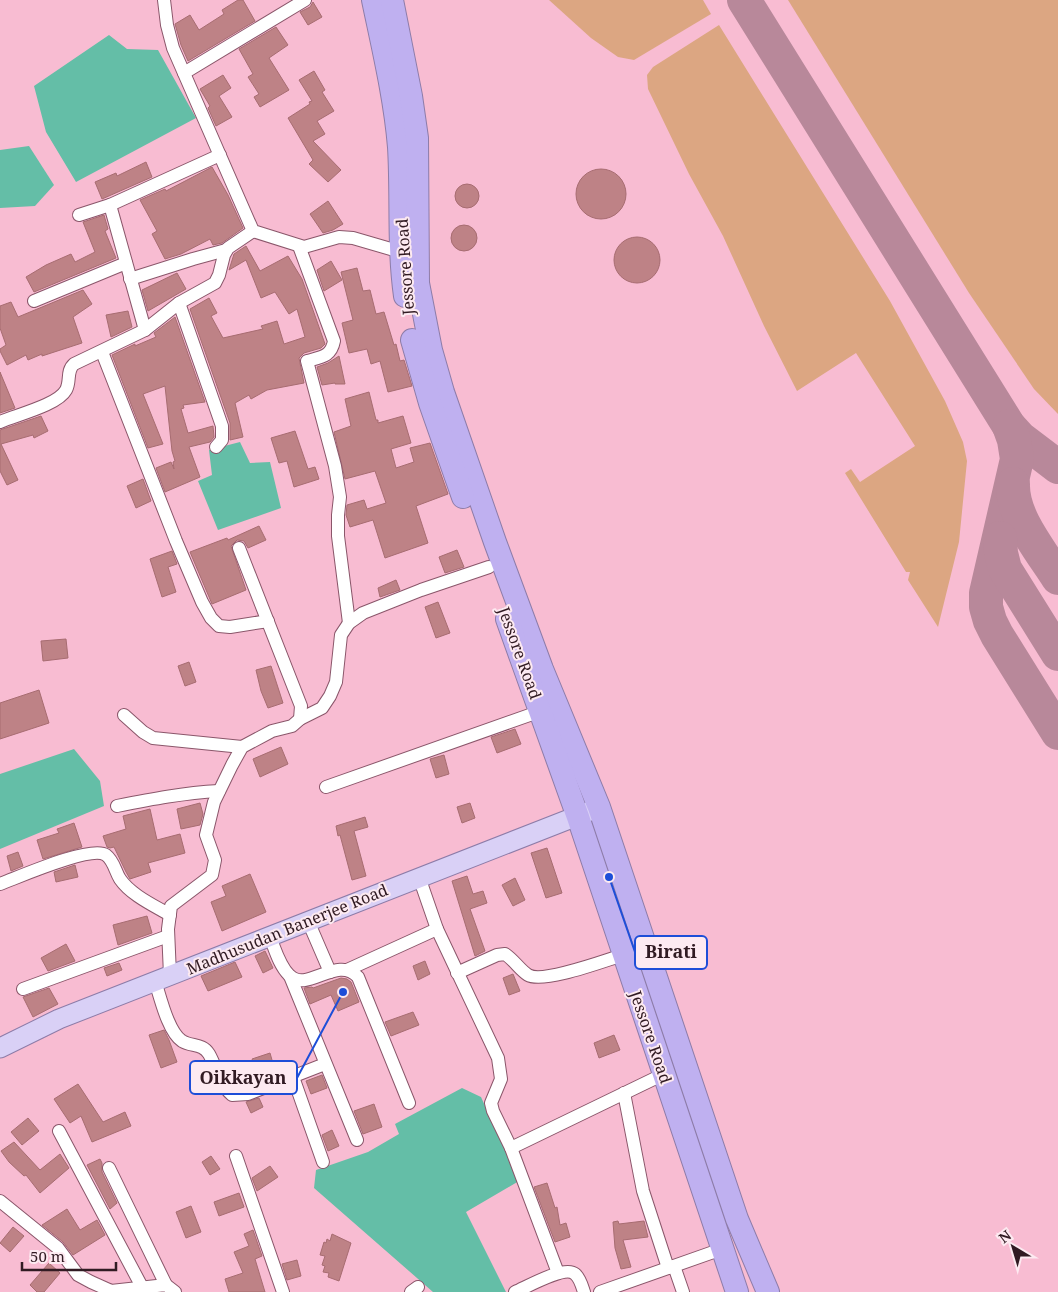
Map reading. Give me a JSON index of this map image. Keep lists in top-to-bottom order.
{
  "streets": {
    "highway": ["Jessore Road"],
    "main road": ["Madhusudan Banerjee Road"]
  },
  "crossings": [
    ["Jessore Road", "Madhusudan Banerjee Road"]
  ],
  "places": ["Birati", "Oikkayan"],
  "scale_bar": "50 m",
  "north": "top left"
}
